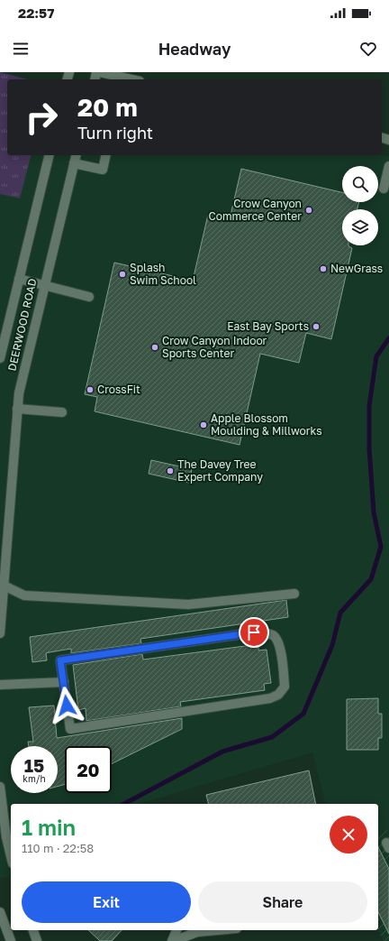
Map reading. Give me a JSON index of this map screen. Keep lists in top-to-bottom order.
{
  "streets": {
    "street": ["DEERWOOD ROAD"]
  },
  "places": [
    "Crow Canyon Commerce Center",
    "NewGrass",
    "Splash Swim School",
    "East Bay Sports",
    "Crow Canyon Indoor Sports Center",
    "CrossFit",
    "Apple Blossom Moulding & Millworks",
    "The Davey Tree Expert Company"
  ],
  "page": {
    "status": "22:57",
    "header": "Headway",
    "turn": ["20 m", "Turn right"],
    "speed": "15 km/h",
    "limit": "20",
    "heading": ["1 min", "110 m · 22:58"],
    "buttons": ["Exit", "Share"]
  }
}
